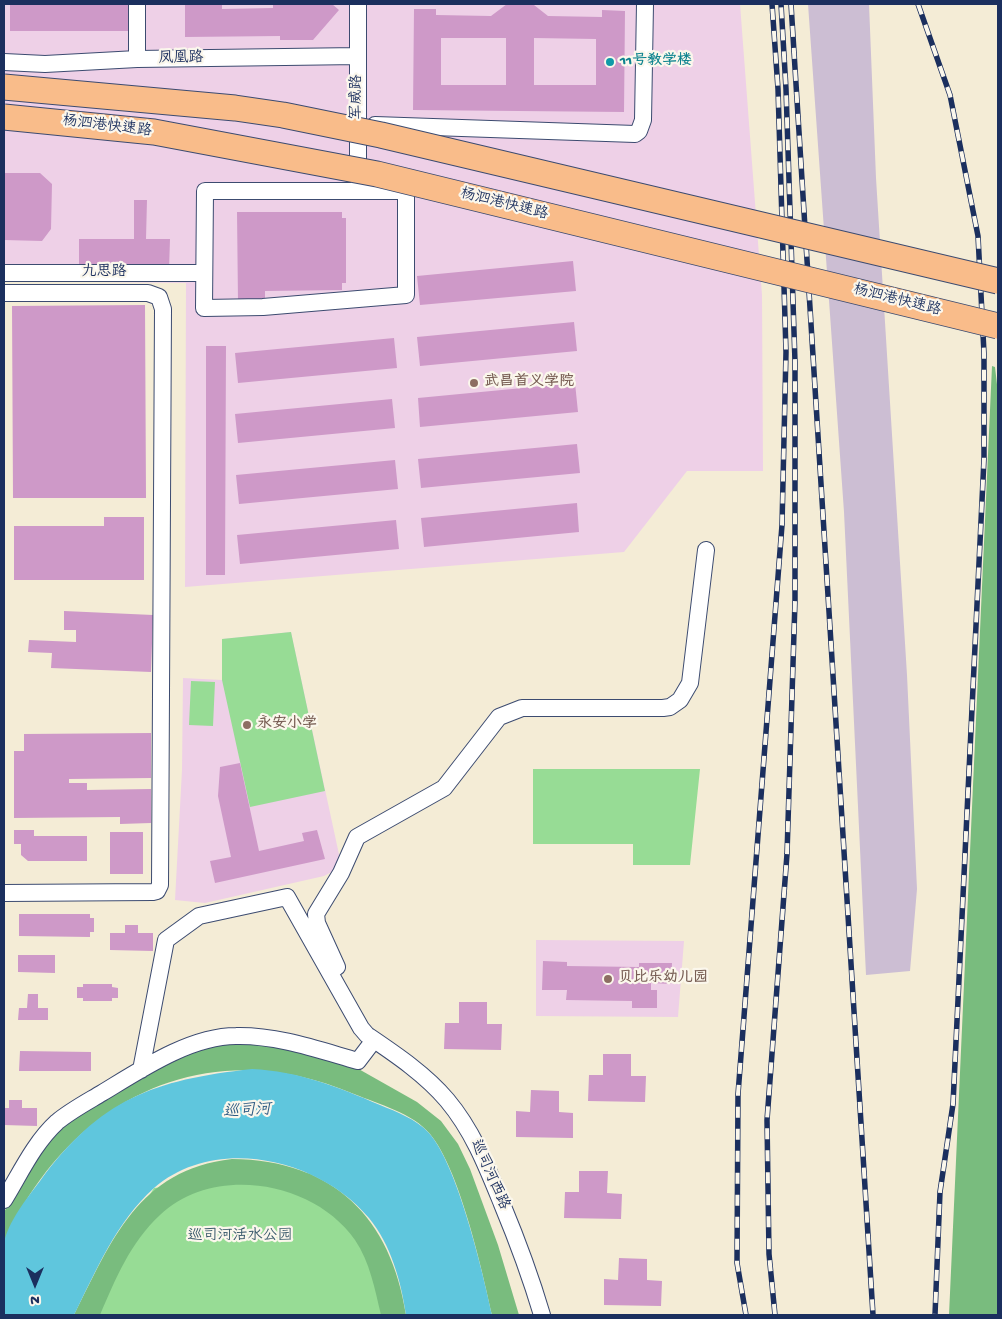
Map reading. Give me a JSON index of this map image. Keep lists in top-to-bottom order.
{
  "streets": {
    "highway": ["杨泗港快速路"],
    "street": [
      "凤凰路",
      "军威路",
      "九思路",
      "巡司河西路"
    ]
  },
  "crossings": [
    ["凤凰路", "军威路"]
  ],
  "water": ["巡司河"],
  "parks": ["巡司河活水公园"],
  "places": [
    "11号教学楼",
    "武昌首义学院",
    "永安小学",
    "贝比乐幼儿园"
  ],
  "north": "bottom"
}
